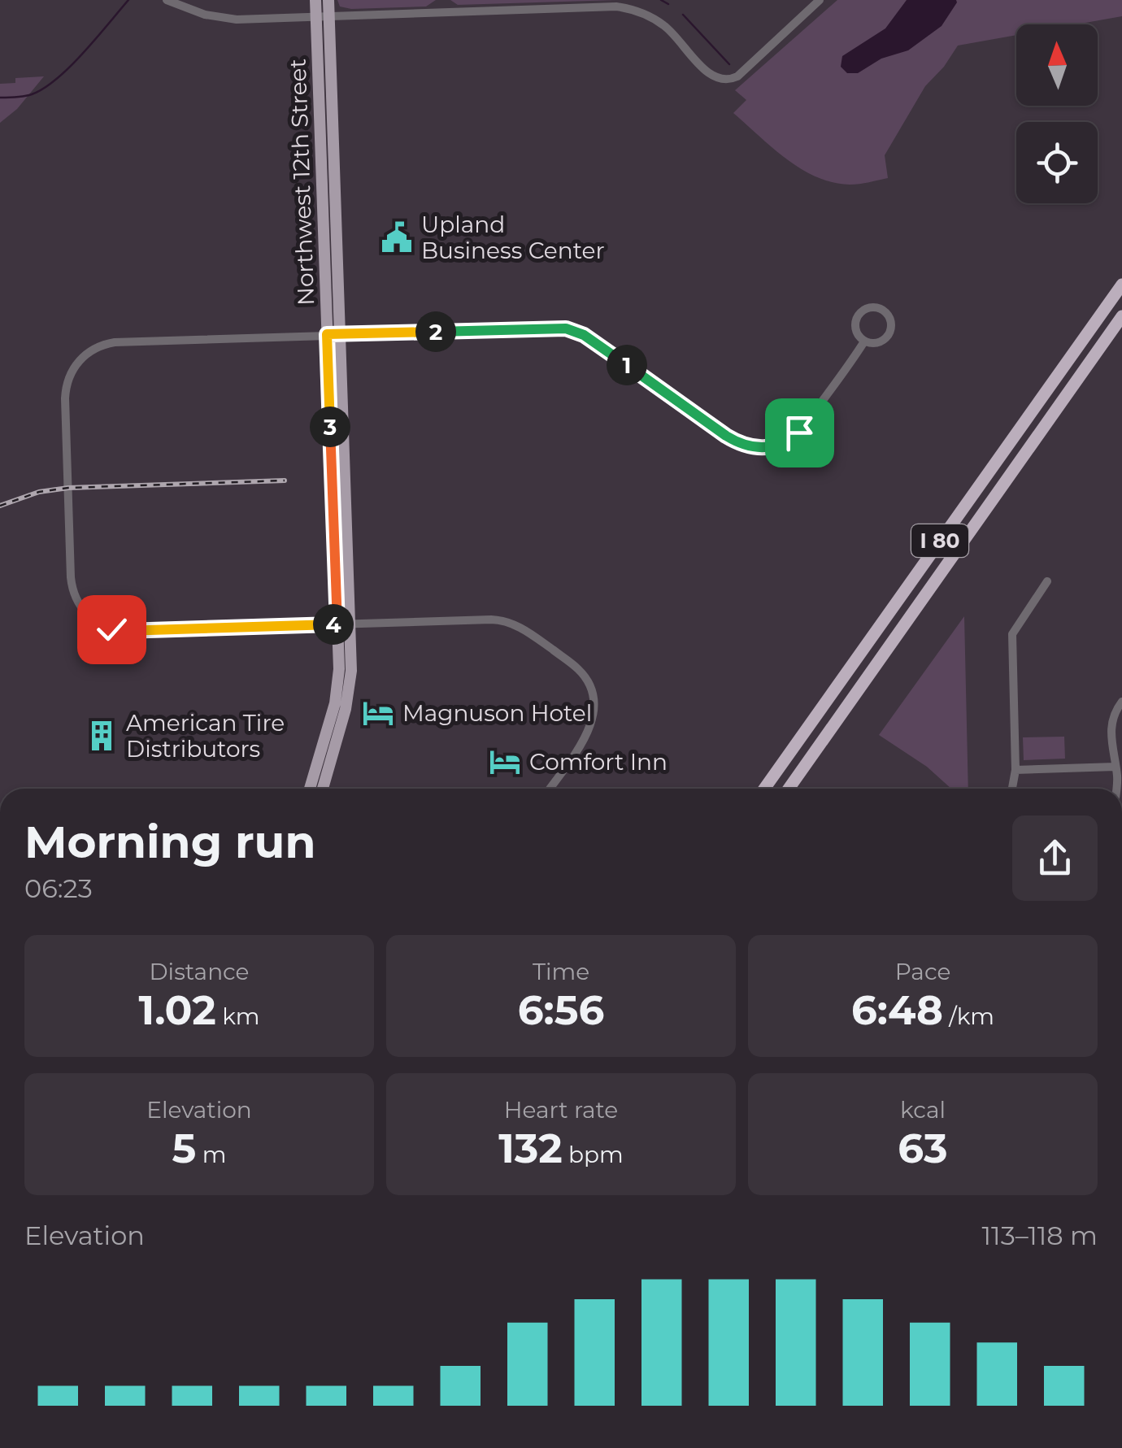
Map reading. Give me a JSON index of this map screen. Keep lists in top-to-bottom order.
{
  "streets": {
    "highway": ["I 80"],
    "main road": ["Northwest 12th Street"]
  },
  "places": {
    "public building": ["Upland Business Center"],
    "hotel": ["Magnuson Hotel", "Comfort Inn"],
    "building": ["American Tire Distributors"]
  },
  "north": "top",
  "page": {
    "pins": [
      "2",
      "1",
      "3",
      "4"
    ],
    "heading": ["Morning run", "06:23"],
    "stats": [
      ["Distance", "1.02 km"],
      ["Time", "6:56"],
      ["Pace", "6:48 /km"],
      ["Elevation", "5 m"],
      ["Heart rate", "132 bpm"],
      ["kcal", "63"]
    ],
    "chart": ["Elevation", "113–118 m"]
  }
}
